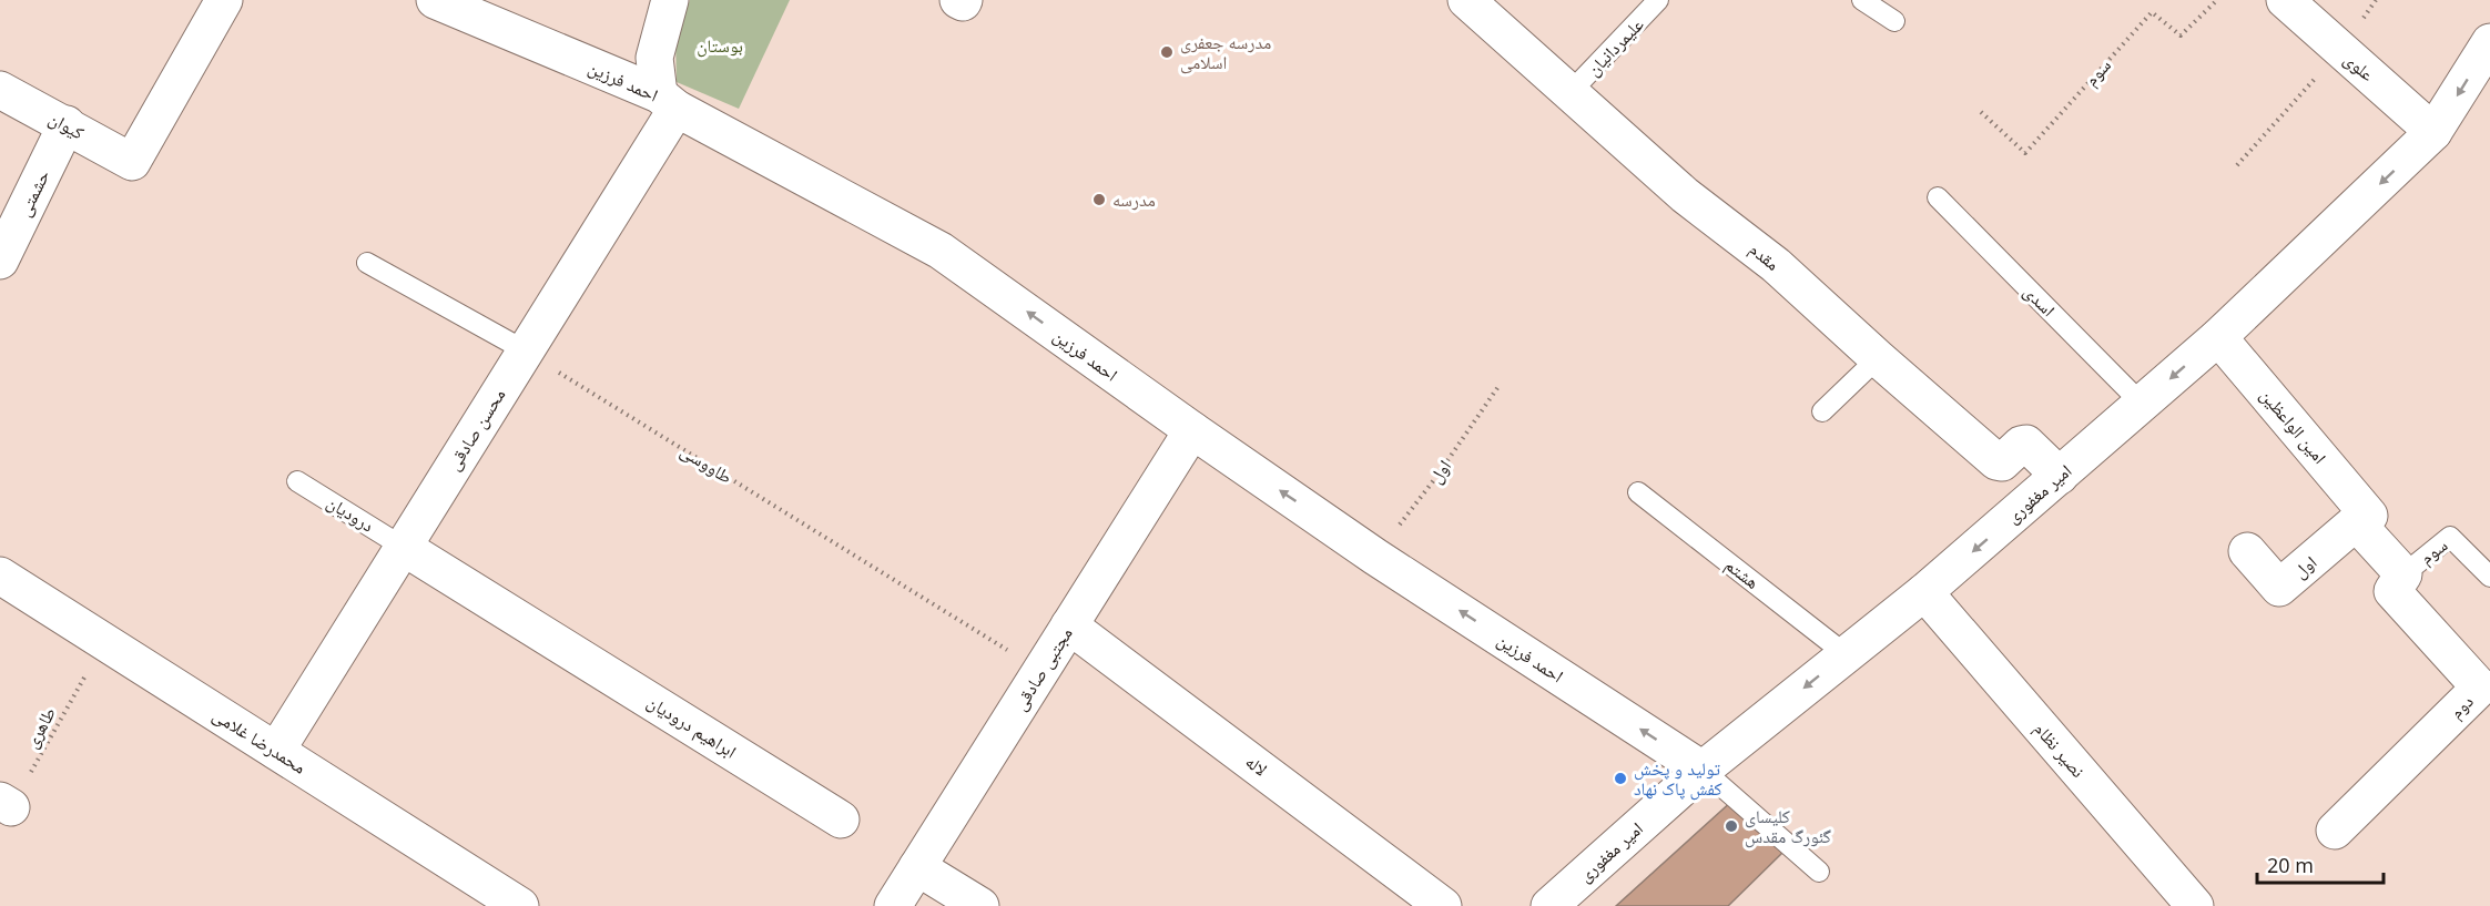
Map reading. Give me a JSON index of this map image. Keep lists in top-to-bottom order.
{
  "streets": {
    "street": [
      "علوی",
      "احمد فرزین",
      "کیوان",
      "حشمتی",
      "مقدم",
      "امین الواعظین",
      "محسن صادقی",
      "اول",
      "امیر مغفوری",
      "مجتبی صادقی",
      "دوم",
      "ابراهیم درودیان",
      "محمدرضا غلامی",
      "نصیر نظام",
      "لاله"
    ],
    "lane": [
      "علیمردانیان",
      "سوم",
      "اسدی",
      "درودیان",
      "هشتم"
    ],
    "path": ["طاووسی", "طاهری"]
  },
  "crossings": [
    ["علیمردانیان", "مقدم"],
    ["علوی", "امیر مغفوری"],
    ["سوم", "امین الواعظین"],
    ["سوم", "دوم"],
    ["احمد فرزین", "محسن صادقی"],
    ["احمد فرزین", "اول"],
    ["احمد فرزین", "امیر مغفوری"],
    ["احمد فرزین", "مجتبی صادقی"],
    ["کیوان", "حشمتی"],
    ["مقدم", "امیر مغفوری"],
    ["اسدی", "امیر مغفوری"],
    ["امین الواعظین", "اول"],
    ["امین الواعظین", "امیر مغفوری"],
    ["امین الواعظین", "دوم"],
    ["محسن صادقی", "طاووسی"],
    ["محسن صادقی", "درودیان"],
    ["محسن صادقی", "ابراهیم درودیان"],
    ["محسن صادقی", "محمدرضا غلامی"],
    ["طاووسی", "مجتبی صادقی"],
    ["امیر مغفوری", "هشتم"],
    ["امیر مغفوری", "نصیر نظام"],
    ["درودیان", "ابراهیم درودیان"],
    ["مجتبی صادقی", "لاله"],
    ["طاهری", "محمدرضا غلامی"]
  ],
  "one_way": ["احمد فرزین", "امیر مغفوری"],
  "parks": ["بوستان"],
  "places": [
    "مدرسه جعفری اسلامی",
    "مدرسه",
    "تولید و پخش کفش پاک نهاد",
    "کلیسای گئورگ مقدس"
  ],
  "scale_bar": "20 m"
}
